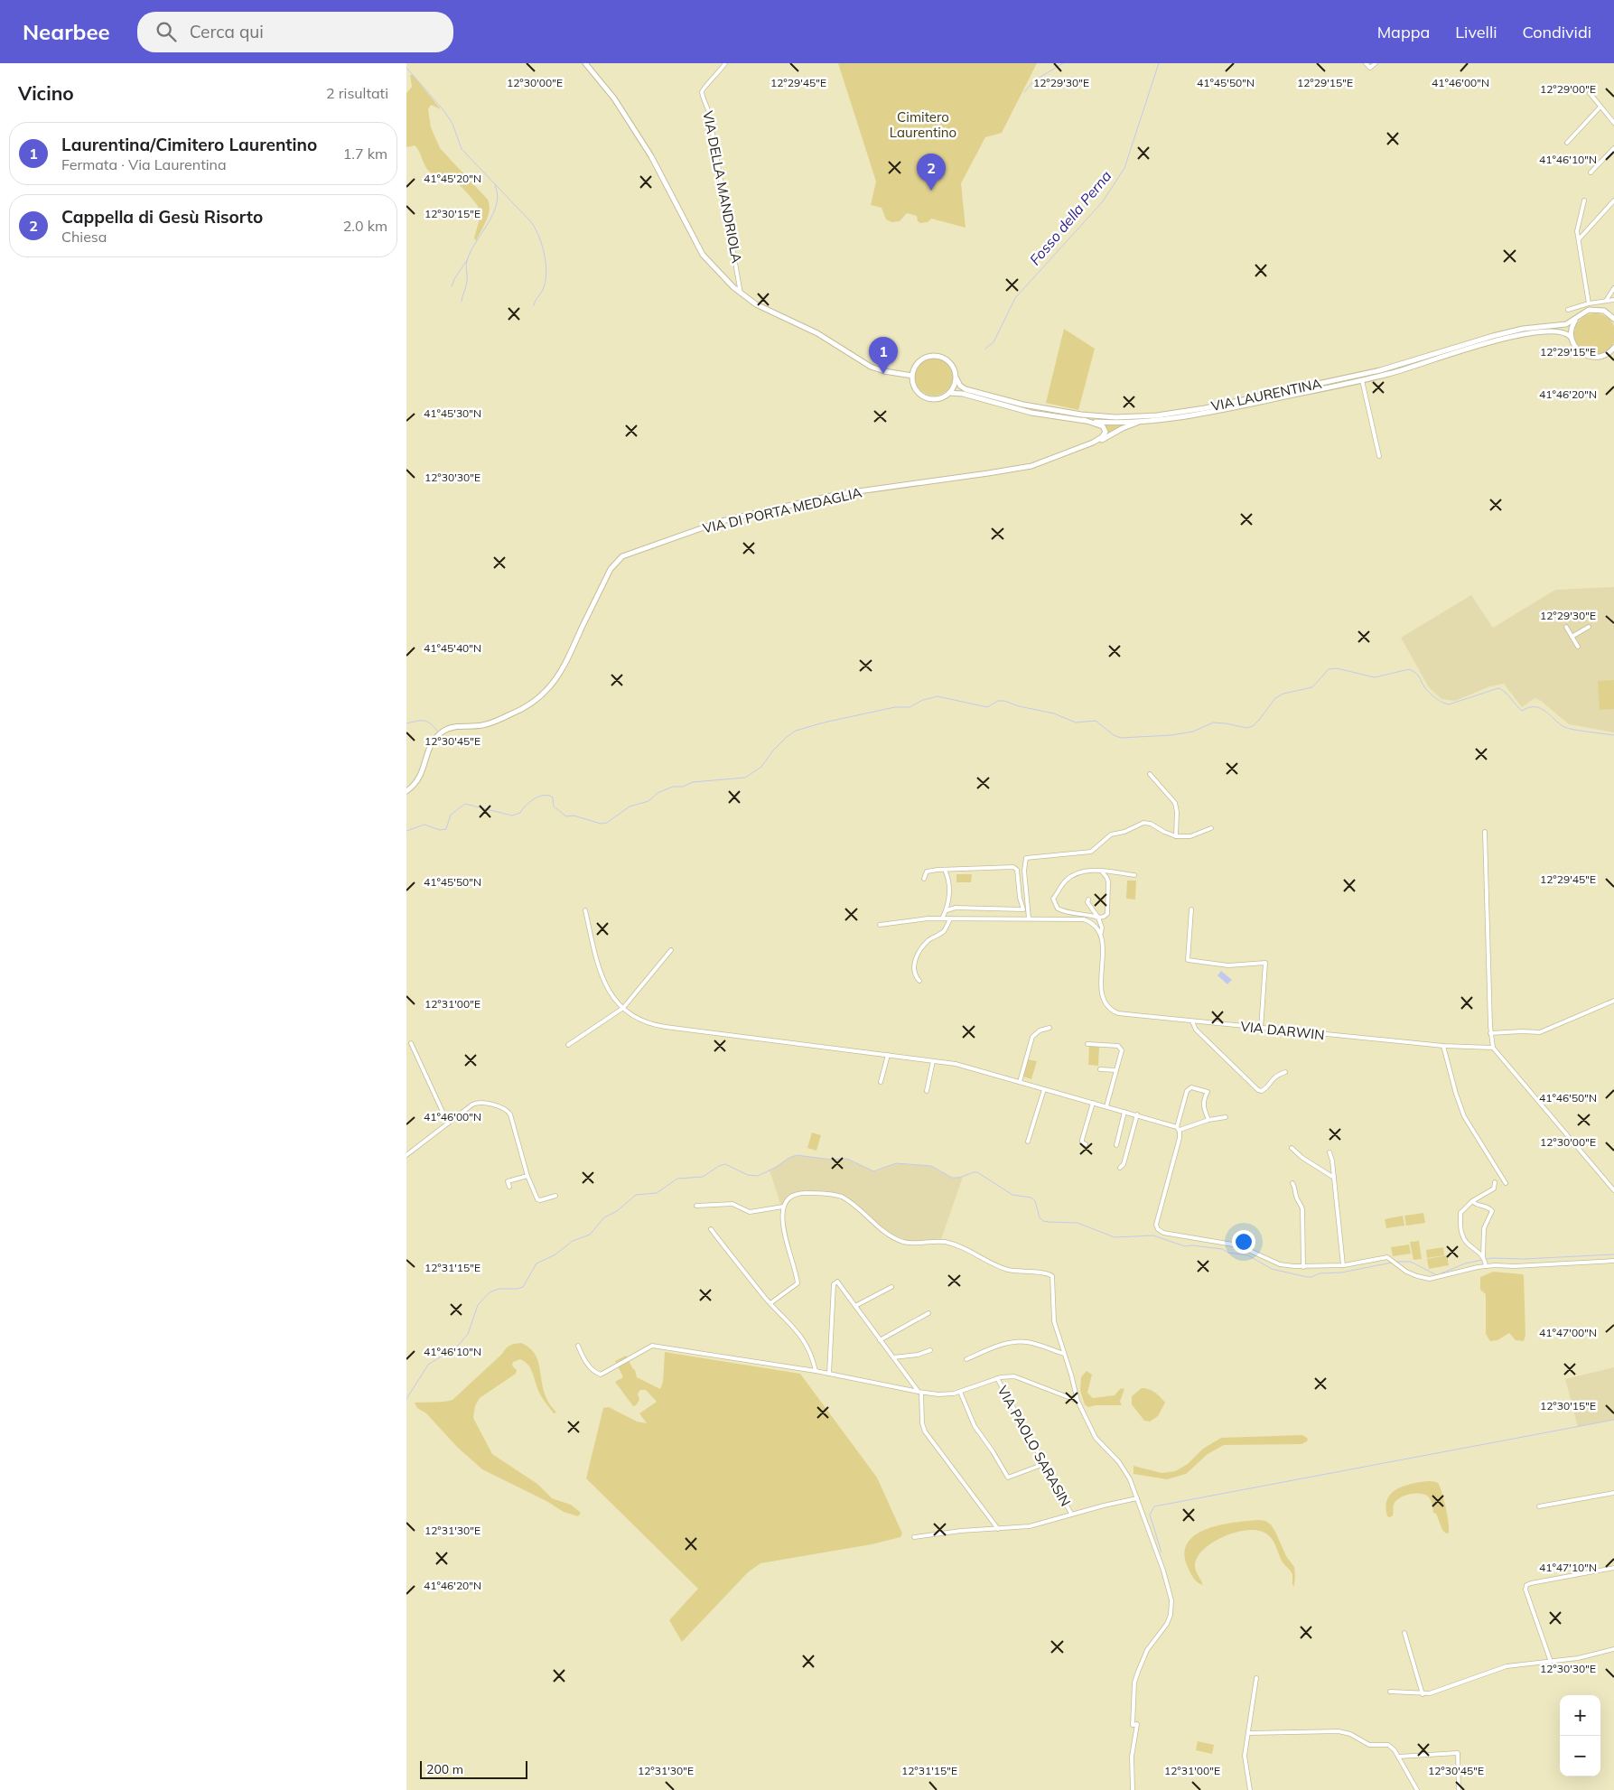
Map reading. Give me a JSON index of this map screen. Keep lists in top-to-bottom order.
{
  "streets": {
    "main road": ["VIA LAURENTINA", "VIA DI PORTA MEDAGLIA"],
    "street": ["VIA DELLA MANDRIOLA", "VIA DARWIN", "VIA PAOLO SARASIN"]
  },
  "crossings": [
    ["VIA LAURENTINA", "VIA DI PORTA MEDAGLIA"]
  ],
  "water": ["Fosso della Perna"],
  "parks": ["Cimitero Laurentino"],
  "scale_bar": "200 m",
  "page": {
    "header": "Nearbee",
    "search": "Cerca qui",
    "nav": ["Mappa", "Livelli", "Condividi"],
    "heading": ["Vicino", "2 risultati"],
    "list": [
      {
        "mark": "1",
        "name": "Laurentina/Cimitero Laurentino",
        "note": "Fermata · Via Laurentina",
        "value": "1.7 km"
      },
      {
        "mark": "2",
        "name": "Cappella di Gesù Risorto",
        "note": "Chiesa",
        "value": "2.0 km"
      }
    ],
    "pins": ["2", "1"],
    "map_buttons": ["+", "−"],
    "scale": "200 m"
  },
  "coordinates": [
    "12°30'00\"E",
    "12°29'45\"E",
    "12°29'30\"E",
    "41°45'50\"N",
    "12°29'15\"E",
    "41°46'00\"N",
    "12°29'00\"E",
    "41°46'10\"N",
    "41°45'20\"N",
    "12°30'15\"E",
    "41°46'20\"N",
    "41°45'30\"N",
    "12°30'30\"E",
    "41°45'40\"N",
    "12°30'45\"E",
    "12°31'00\"E",
    "41°46'50\"N",
    "12°31'15\"E",
    "41°47'00\"N",
    "12°31'30\"E",
    "41°47'10\"N"
  ]
}
